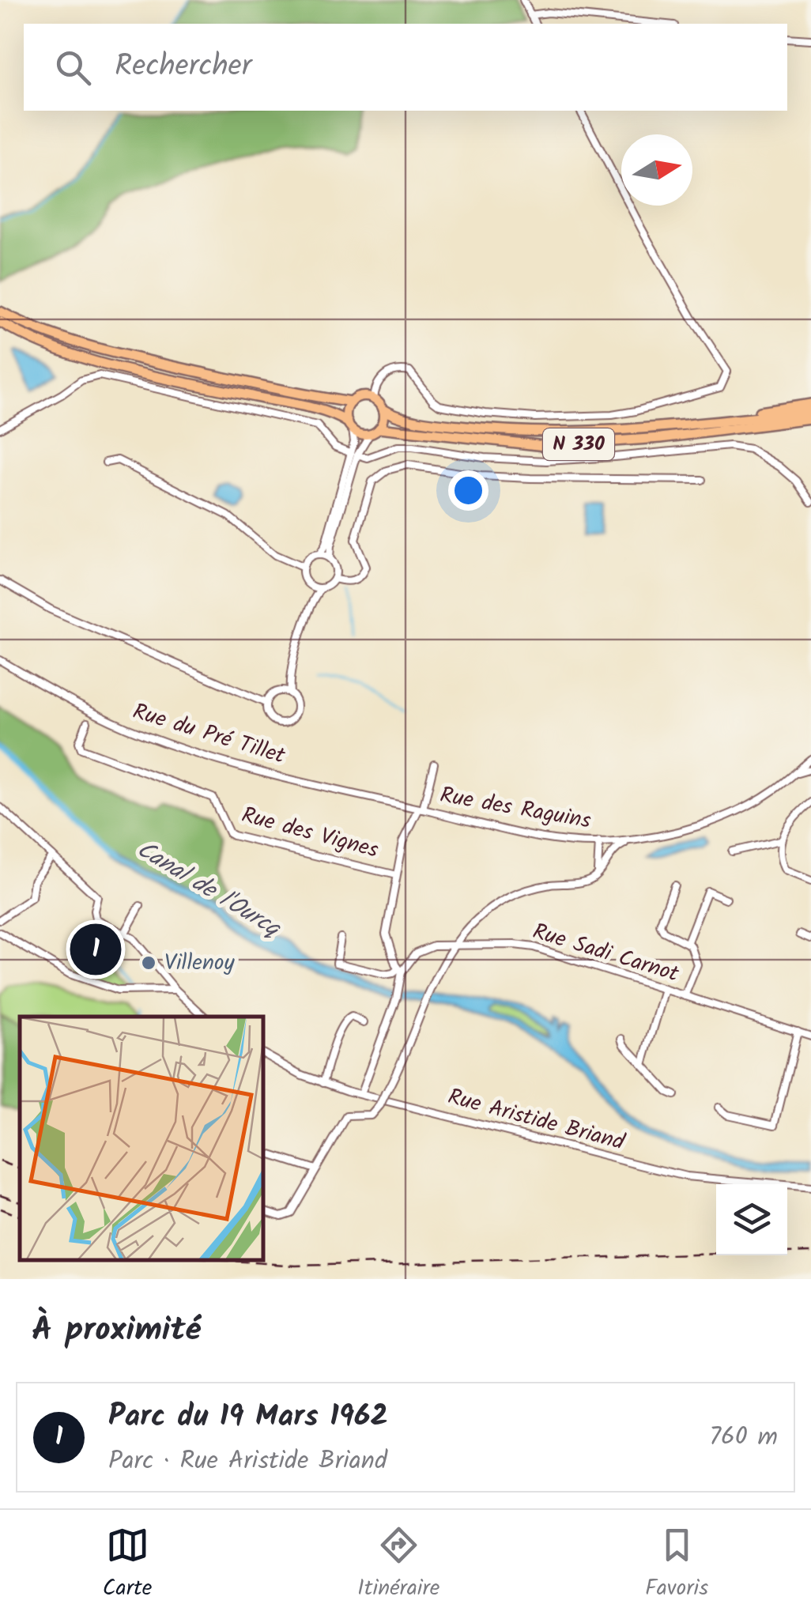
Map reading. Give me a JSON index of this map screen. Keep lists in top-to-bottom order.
{
  "streets": {
    "highway": ["N 330"],
    "street": [
      "Rue du Pré Tillet",
      "Rue des Raguins",
      "Rue des Vignes",
      "Rue Sadi Carnot",
      "Rue Aristide Briand"
    ]
  },
  "crossings": [
    ["Rue du Pré Tillet", "Rue des Raguins"]
  ],
  "water": ["Canal de l'Ourcq"],
  "places": ["Villenoy"],
  "north": "right",
  "page": {
    "search": "Rechercher",
    "pins": "1",
    "heading": "À proximité",
    "list": [
      {
        "mark": "1",
        "name": "Parc du 19 Mars 1962",
        "note": "Parc · Rue Aristide Briand",
        "value": "760 m"
      }
    ],
    "nav": ["Carte", "Itinéraire", "Favoris"]
  }
}
